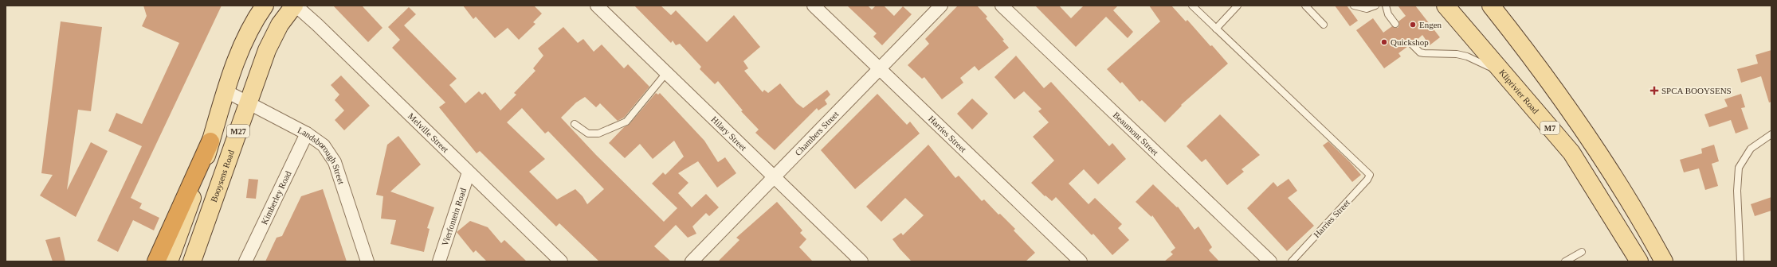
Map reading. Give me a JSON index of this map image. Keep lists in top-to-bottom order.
{
  "streets": {
    "main road": [
      "Kliprivier Road",
      "M7",
      "M27",
      "Booysens Road"
    ],
    "street": [
      "Melville Street",
      "Hilary Street",
      "Chambers Street",
      "Harries Street",
      "Beaumont Street",
      "Landsborough Street",
      "Kimberley Road",
      "Vierfontein Road"
    ]
  },
  "crossings": [
    ["M27", "Landsborough Street"],
    ["Melville Street", "Booysens Road"],
    ["Melville Street", "Vierfontein Road"],
    ["Hilary Street", "Chambers Street"],
    ["Chambers Street", "Harries Street"],
    ["Landsborough Street", "Booysens Road"],
    ["Landsborough Street", "Kimberley Road"]
  ],
  "places": {
    "other": ["Engen", "Quickshop"],
    "health": ["SPCA BOOYSENS"]
  }
}
